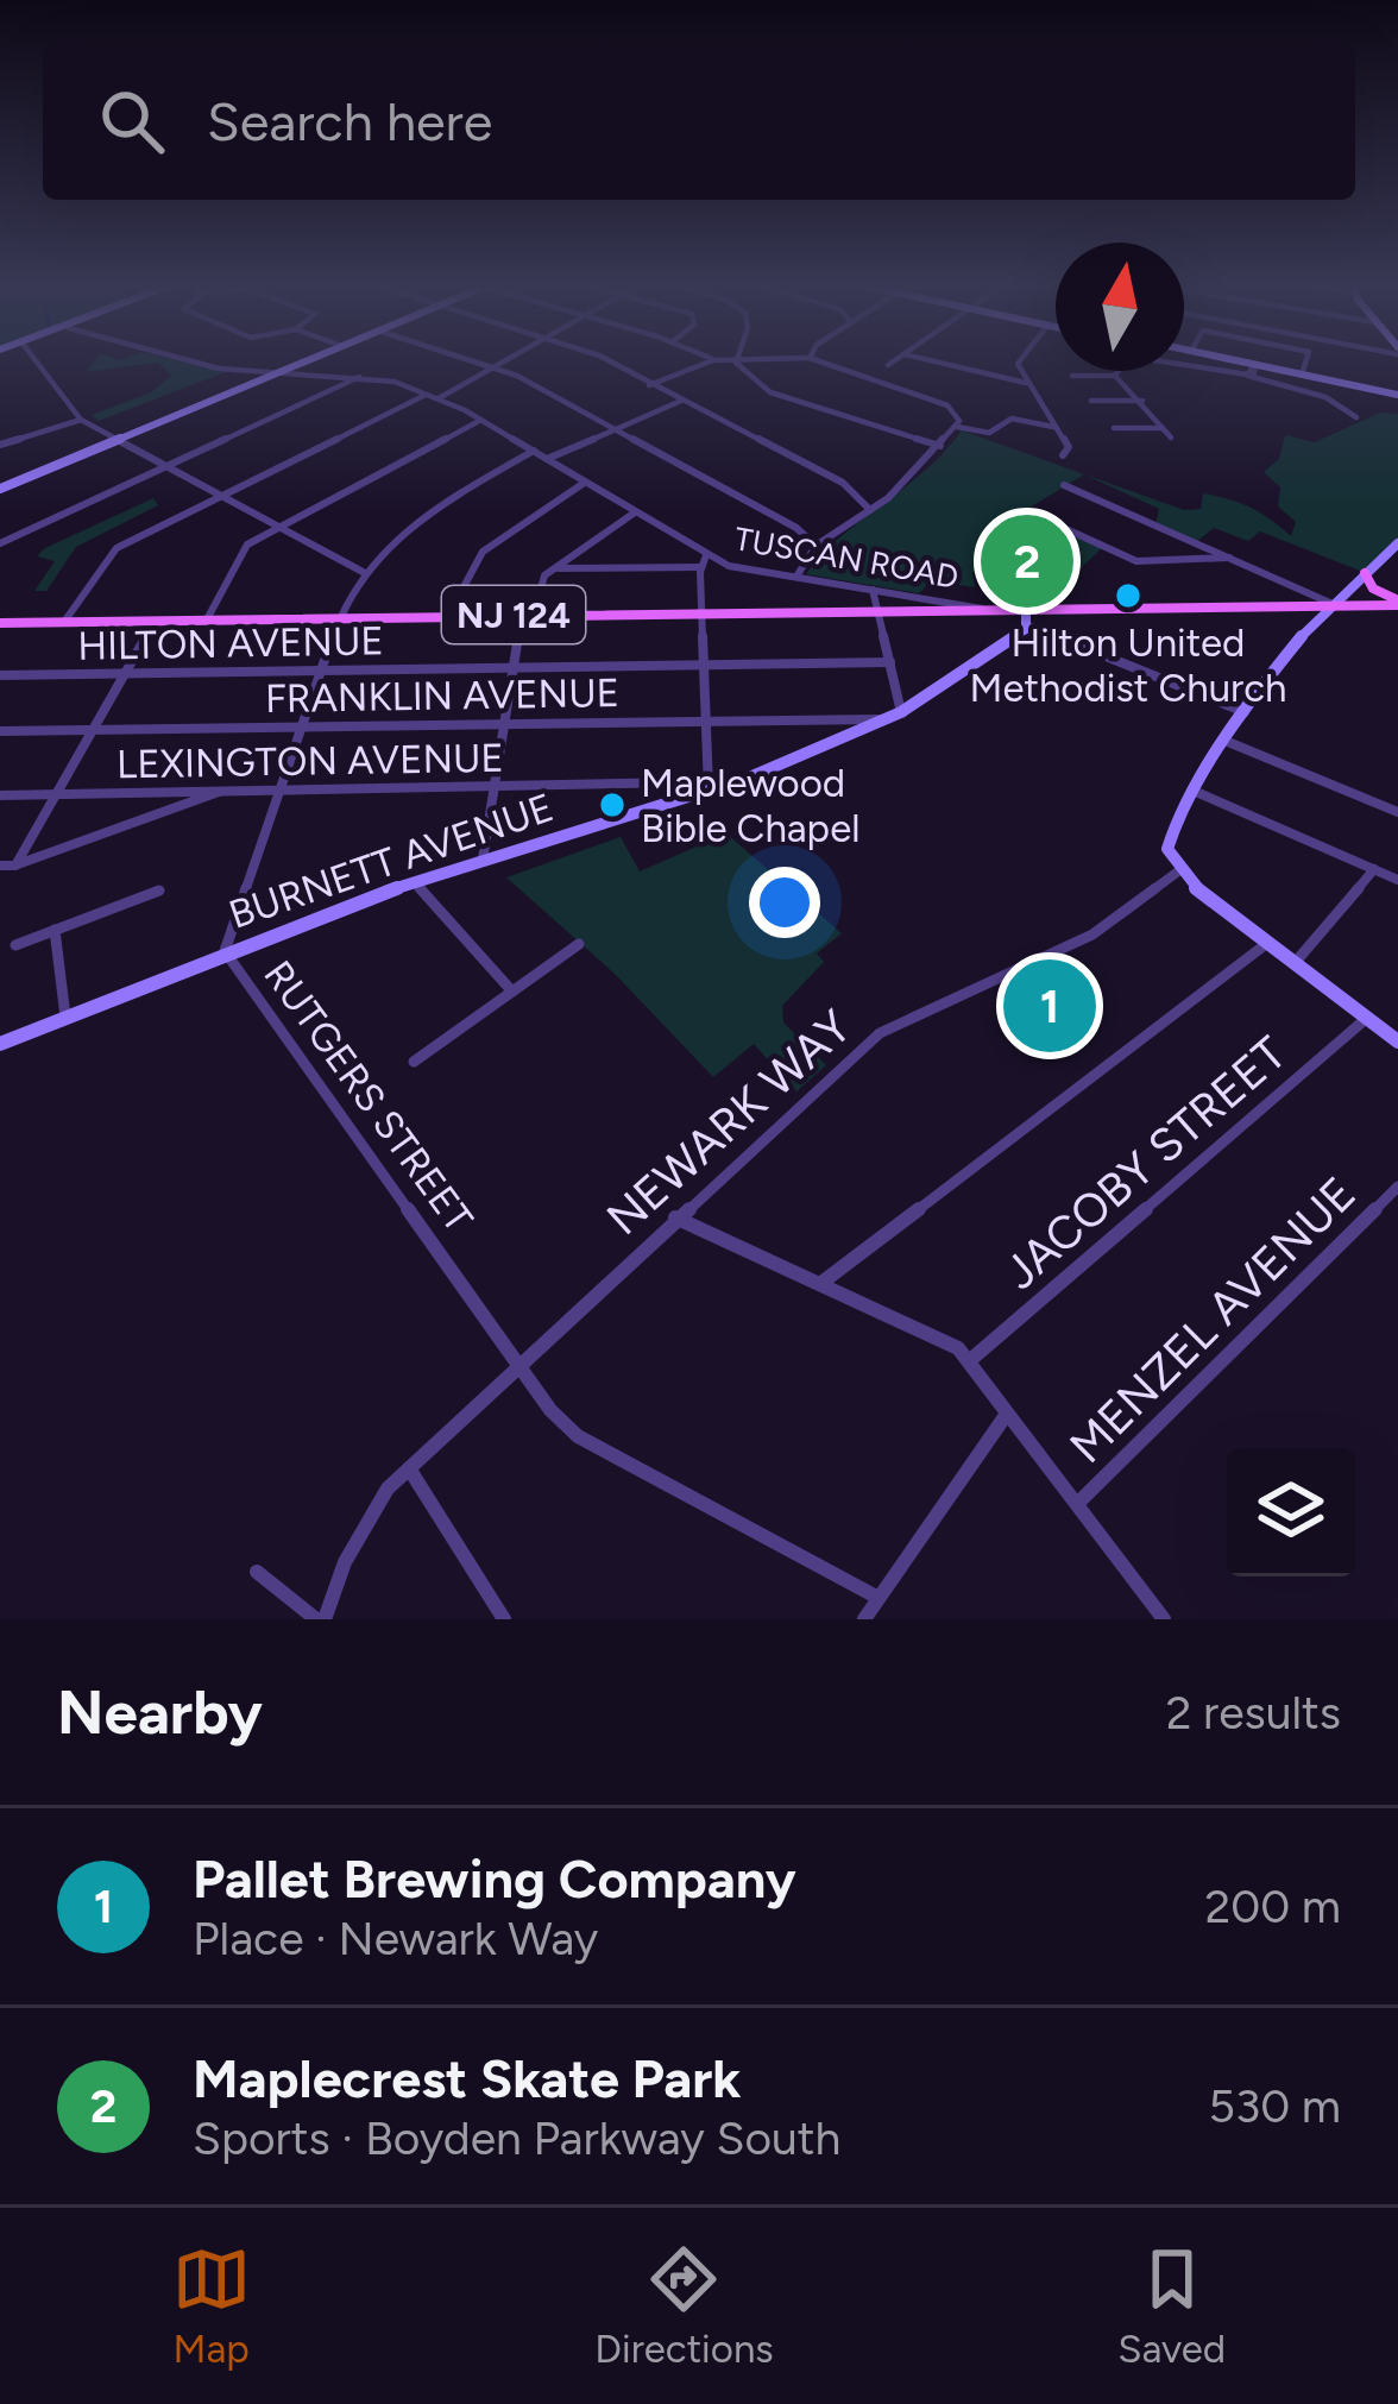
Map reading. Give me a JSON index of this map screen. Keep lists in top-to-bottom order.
{
  "streets": {
    "main road": ["NJ 124"],
    "street": [
      "TUSCAN ROAD",
      "HILTON AVENUE",
      "FRANKLIN AVENUE",
      "LEXINGTON AVENUE",
      "BURNETT AVENUE",
      "RUTGERS STREET",
      "NEWARK WAY",
      "JACOBY STREET",
      "MENZEL AVENUE"
    ]
  },
  "crossings": [
    ["TUSCAN ROAD", "NJ 124"],
    ["TUSCAN ROAD", "RUTGERS STREET"],
    ["NJ 124", "RUTGERS STREET"],
    ["HILTON AVENUE", "RUTGERS STREET"],
    ["FRANKLIN AVENUE", "BURNETT AVENUE"],
    ["FRANKLIN AVENUE", "RUTGERS STREET"],
    ["LEXINGTON AVENUE", "BURNETT AVENUE"],
    ["LEXINGTON AVENUE", "RUTGERS STREET"],
    ["BURNETT AVENUE", "RUTGERS STREET"],
    ["RUTGERS STREET", "NEWARK WAY"]
  ],
  "places": ["Hilton United Methodist Church", "Maplewood Bible Chapel"],
  "north": "top",
  "page": {
    "search": "Search here",
    "pins": ["2", "1"],
    "heading": ["Nearby", "2 results"],
    "list": [
      {
        "mark": "1",
        "name": "Pallet Brewing Company",
        "note": "Place · Newark Way",
        "value": "200 m"
      },
      {
        "mark": "2",
        "name": "Maplecrest Skate Park",
        "note": "Sports · Boyden Parkway South",
        "value": "530 m"
      }
    ],
    "nav": ["Map", "Directions", "Saved"]
  }
}
